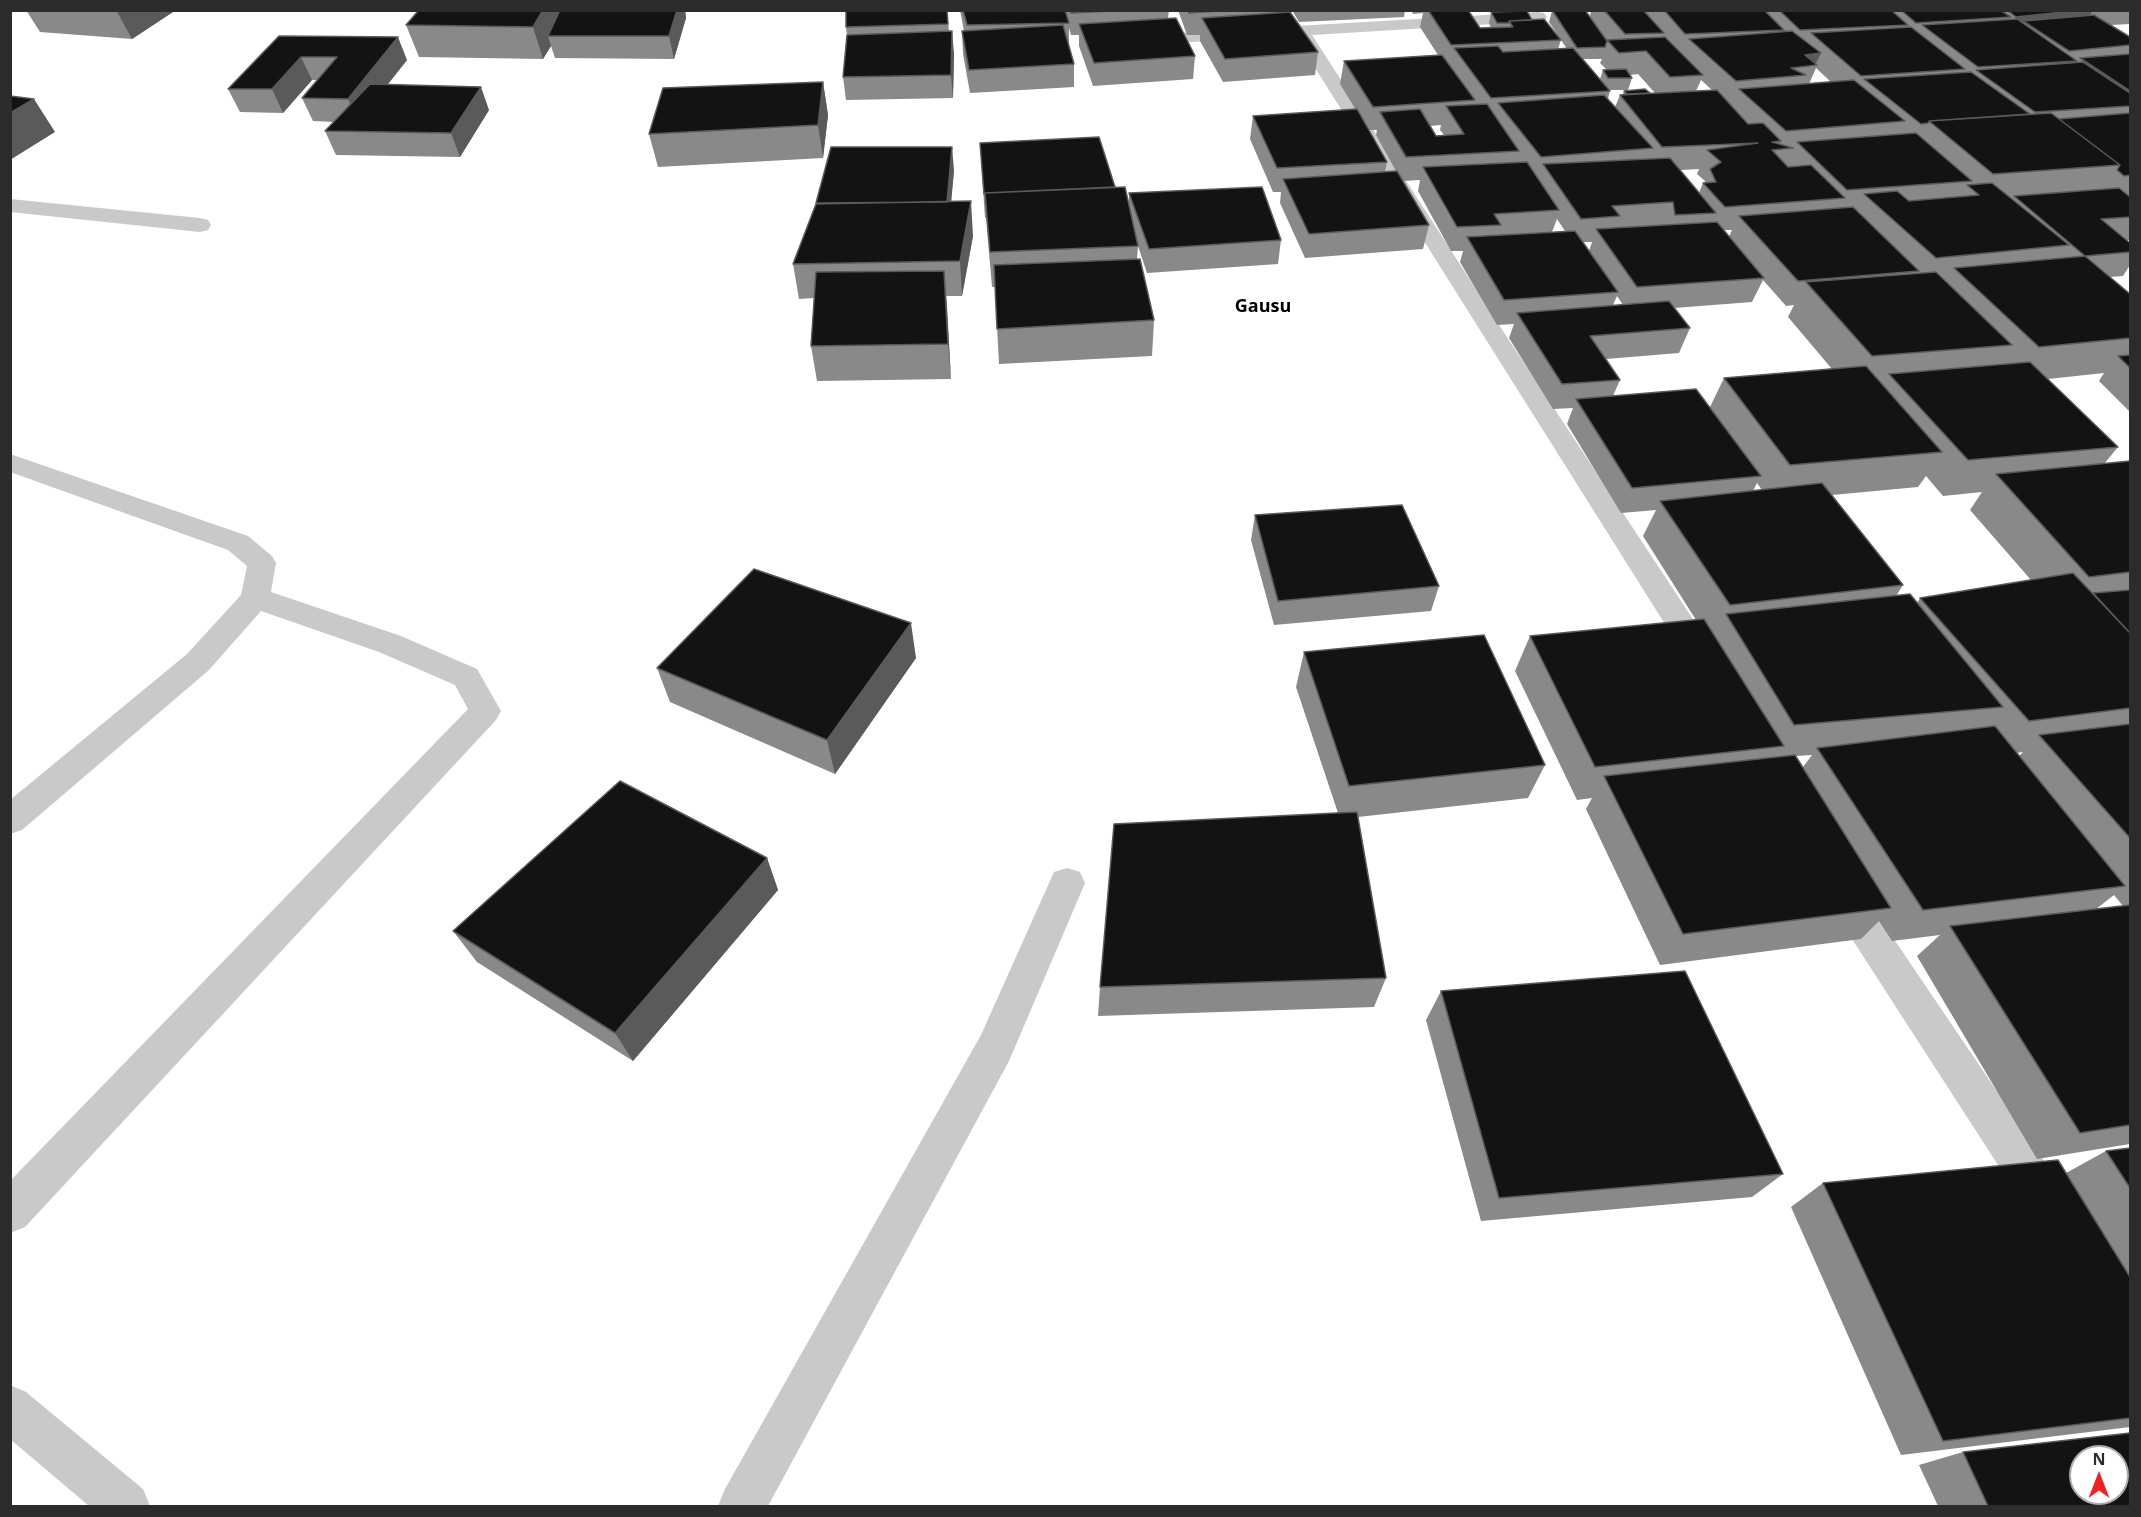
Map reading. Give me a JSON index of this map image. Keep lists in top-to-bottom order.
{
  "districts": ["Gausu"],
  "north": "top"
}
